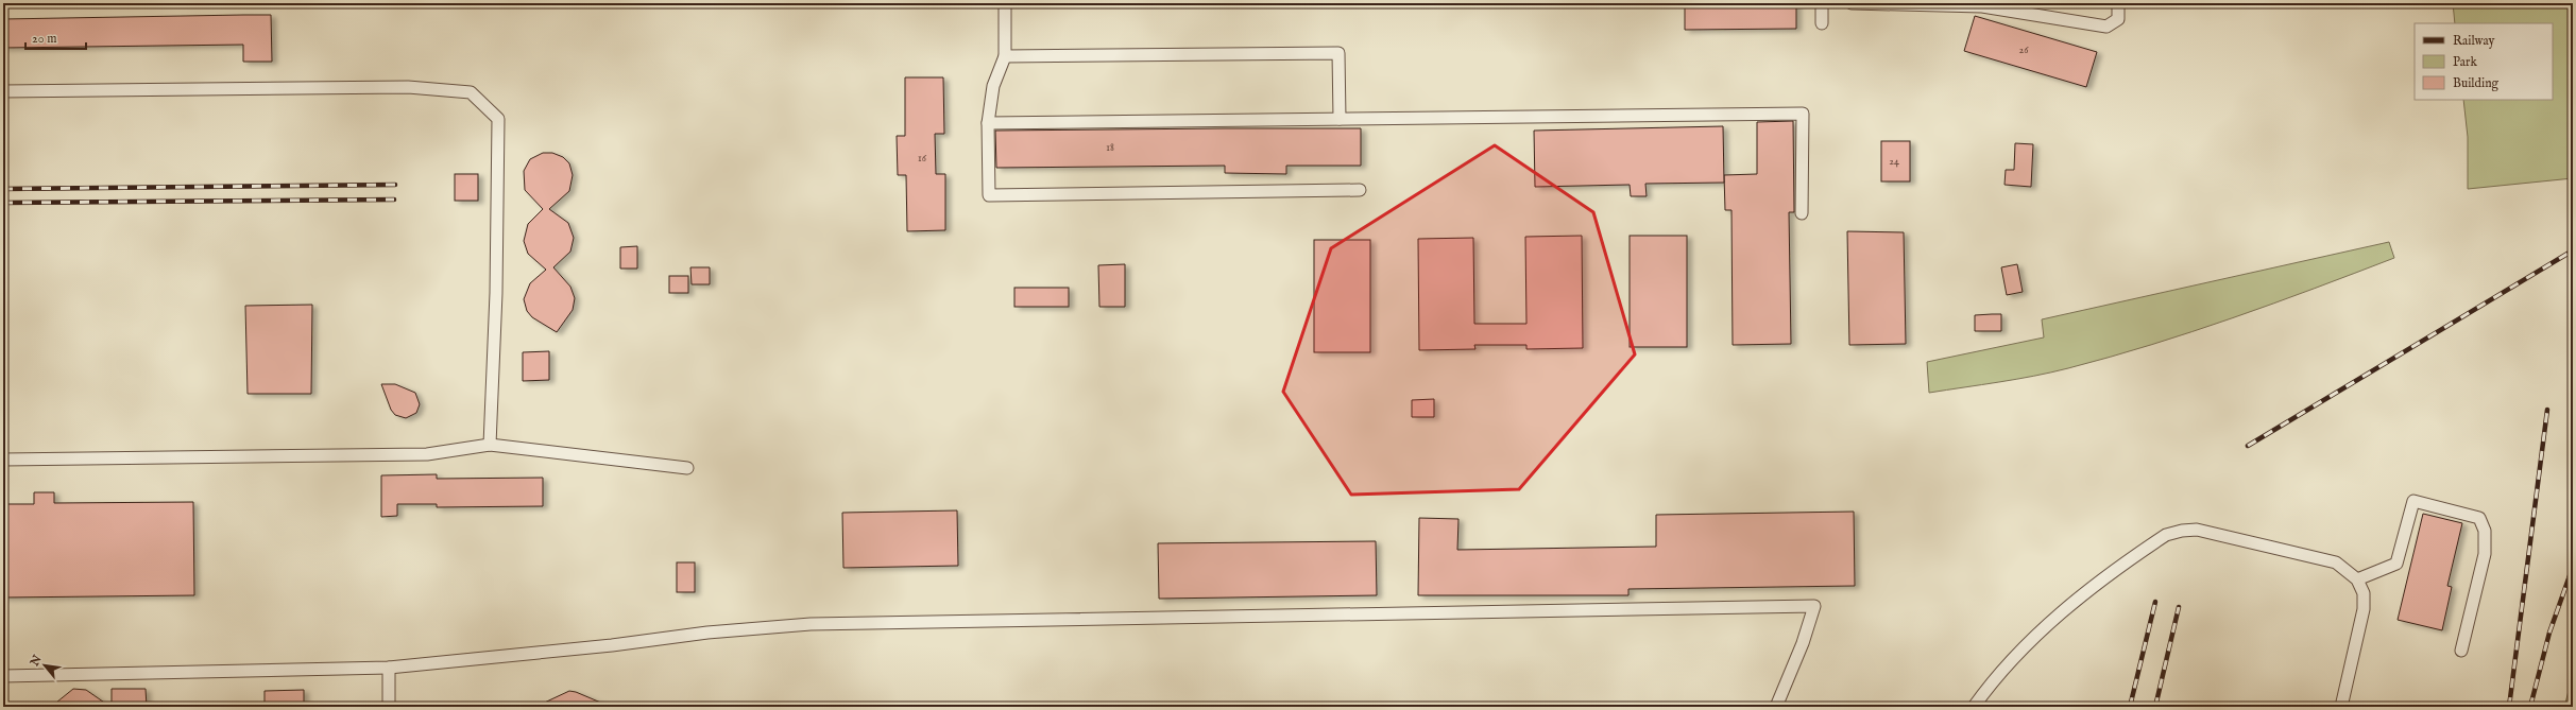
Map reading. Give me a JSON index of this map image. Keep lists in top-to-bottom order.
{
  "house_numbers": [
    "26",
    "18",
    "16",
    "24"
  ],
  "legend": ["Railway", "Park", "Building"],
  "scale_bar": "20 m",
  "north": "top left"
}
